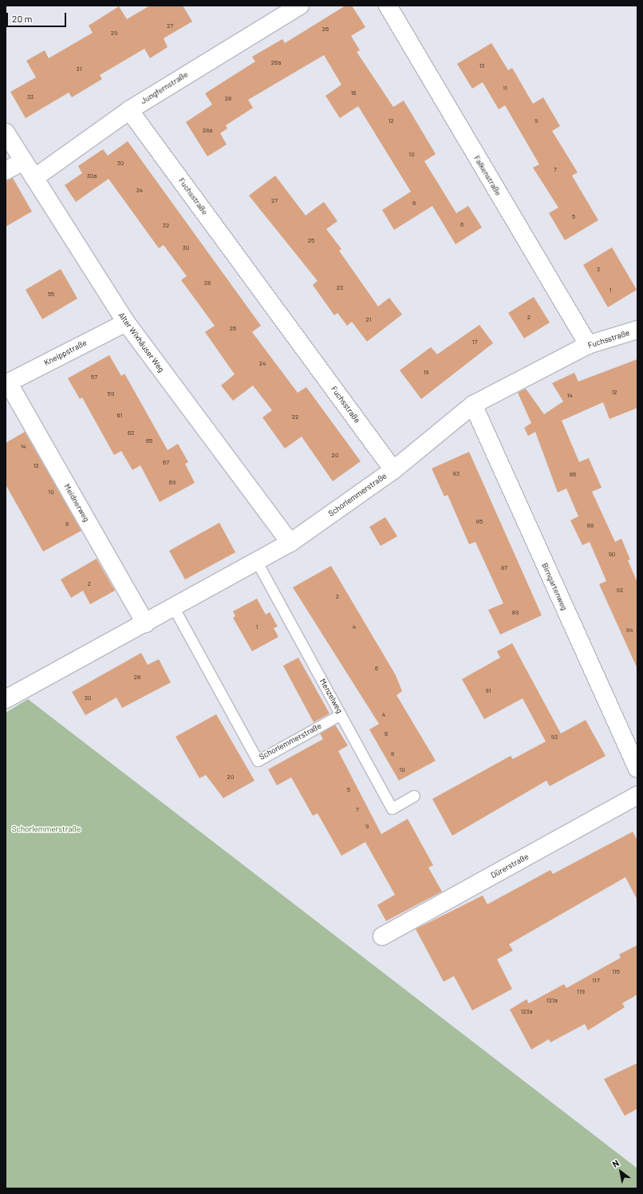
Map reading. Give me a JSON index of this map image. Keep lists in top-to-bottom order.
{
  "streets": {
    "street": [
      "Jungfernstraße",
      "Falkenstraße",
      "Fuchsstraße",
      "Alter Wixhäuser Weg",
      "Kneippstraße",
      "Schorlemmerstraße",
      "Meidnerweg",
      "Birngartenweg",
      "Dürerstraße"
    ],
    "lane": ["Menzelweg"]
  },
  "crossings": [
    ["Jungfernstraße", "Fuchsstraße"],
    ["Jungfernstraße", "Alter Wixhäuser Weg"],
    ["Falkenstraße", "Fuchsstraße"],
    ["Fuchsstraße", "Schorlemmerstraße"],
    ["Fuchsstraße", "Birngartenweg"],
    ["Alter Wixhäuser Weg", "Kneippstraße"],
    ["Alter Wixhäuser Weg", "Schorlemmerstraße"],
    ["Kneippstraße", "Meidnerweg"],
    ["Schorlemmerstraße", "Meidnerweg"],
    ["Schorlemmerstraße", "Menzelweg"]
  ],
  "parks": ["Schorlemmerstraße"],
  "house_numbers": [
    "27",
    "26",
    "29",
    "26a",
    "13",
    "31",
    "11",
    "16",
    "33",
    "28",
    "12",
    "9",
    "28a",
    "10",
    "30",
    "7",
    "30a",
    "34",
    "27",
    "8",
    "5",
    "6",
    "32",
    "25",
    "30",
    "3",
    "28",
    "23",
    "1",
    "55",
    "2",
    "21",
    "26",
    "17",
    "24",
    "19",
    "57",
    "12",
    "59",
    "14",
    "61",
    "22",
    "63",
    "65",
    "14",
    "20",
    "67",
    "12",
    "83",
    "86",
    "69",
    "10",
    "85",
    "8",
    "88",
    "90",
    "87",
    "2",
    "92",
    "2",
    "89",
    "1",
    "4",
    "94",
    "6",
    "28",
    "91",
    "30",
    "4",
    "6",
    "93",
    "8",
    "10",
    "20",
    "5",
    "7",
    "9",
    "115",
    "117",
    "119",
    "121a",
    "123a"
  ],
  "scale_bar": "20 m",
  "north": "top left"
}
